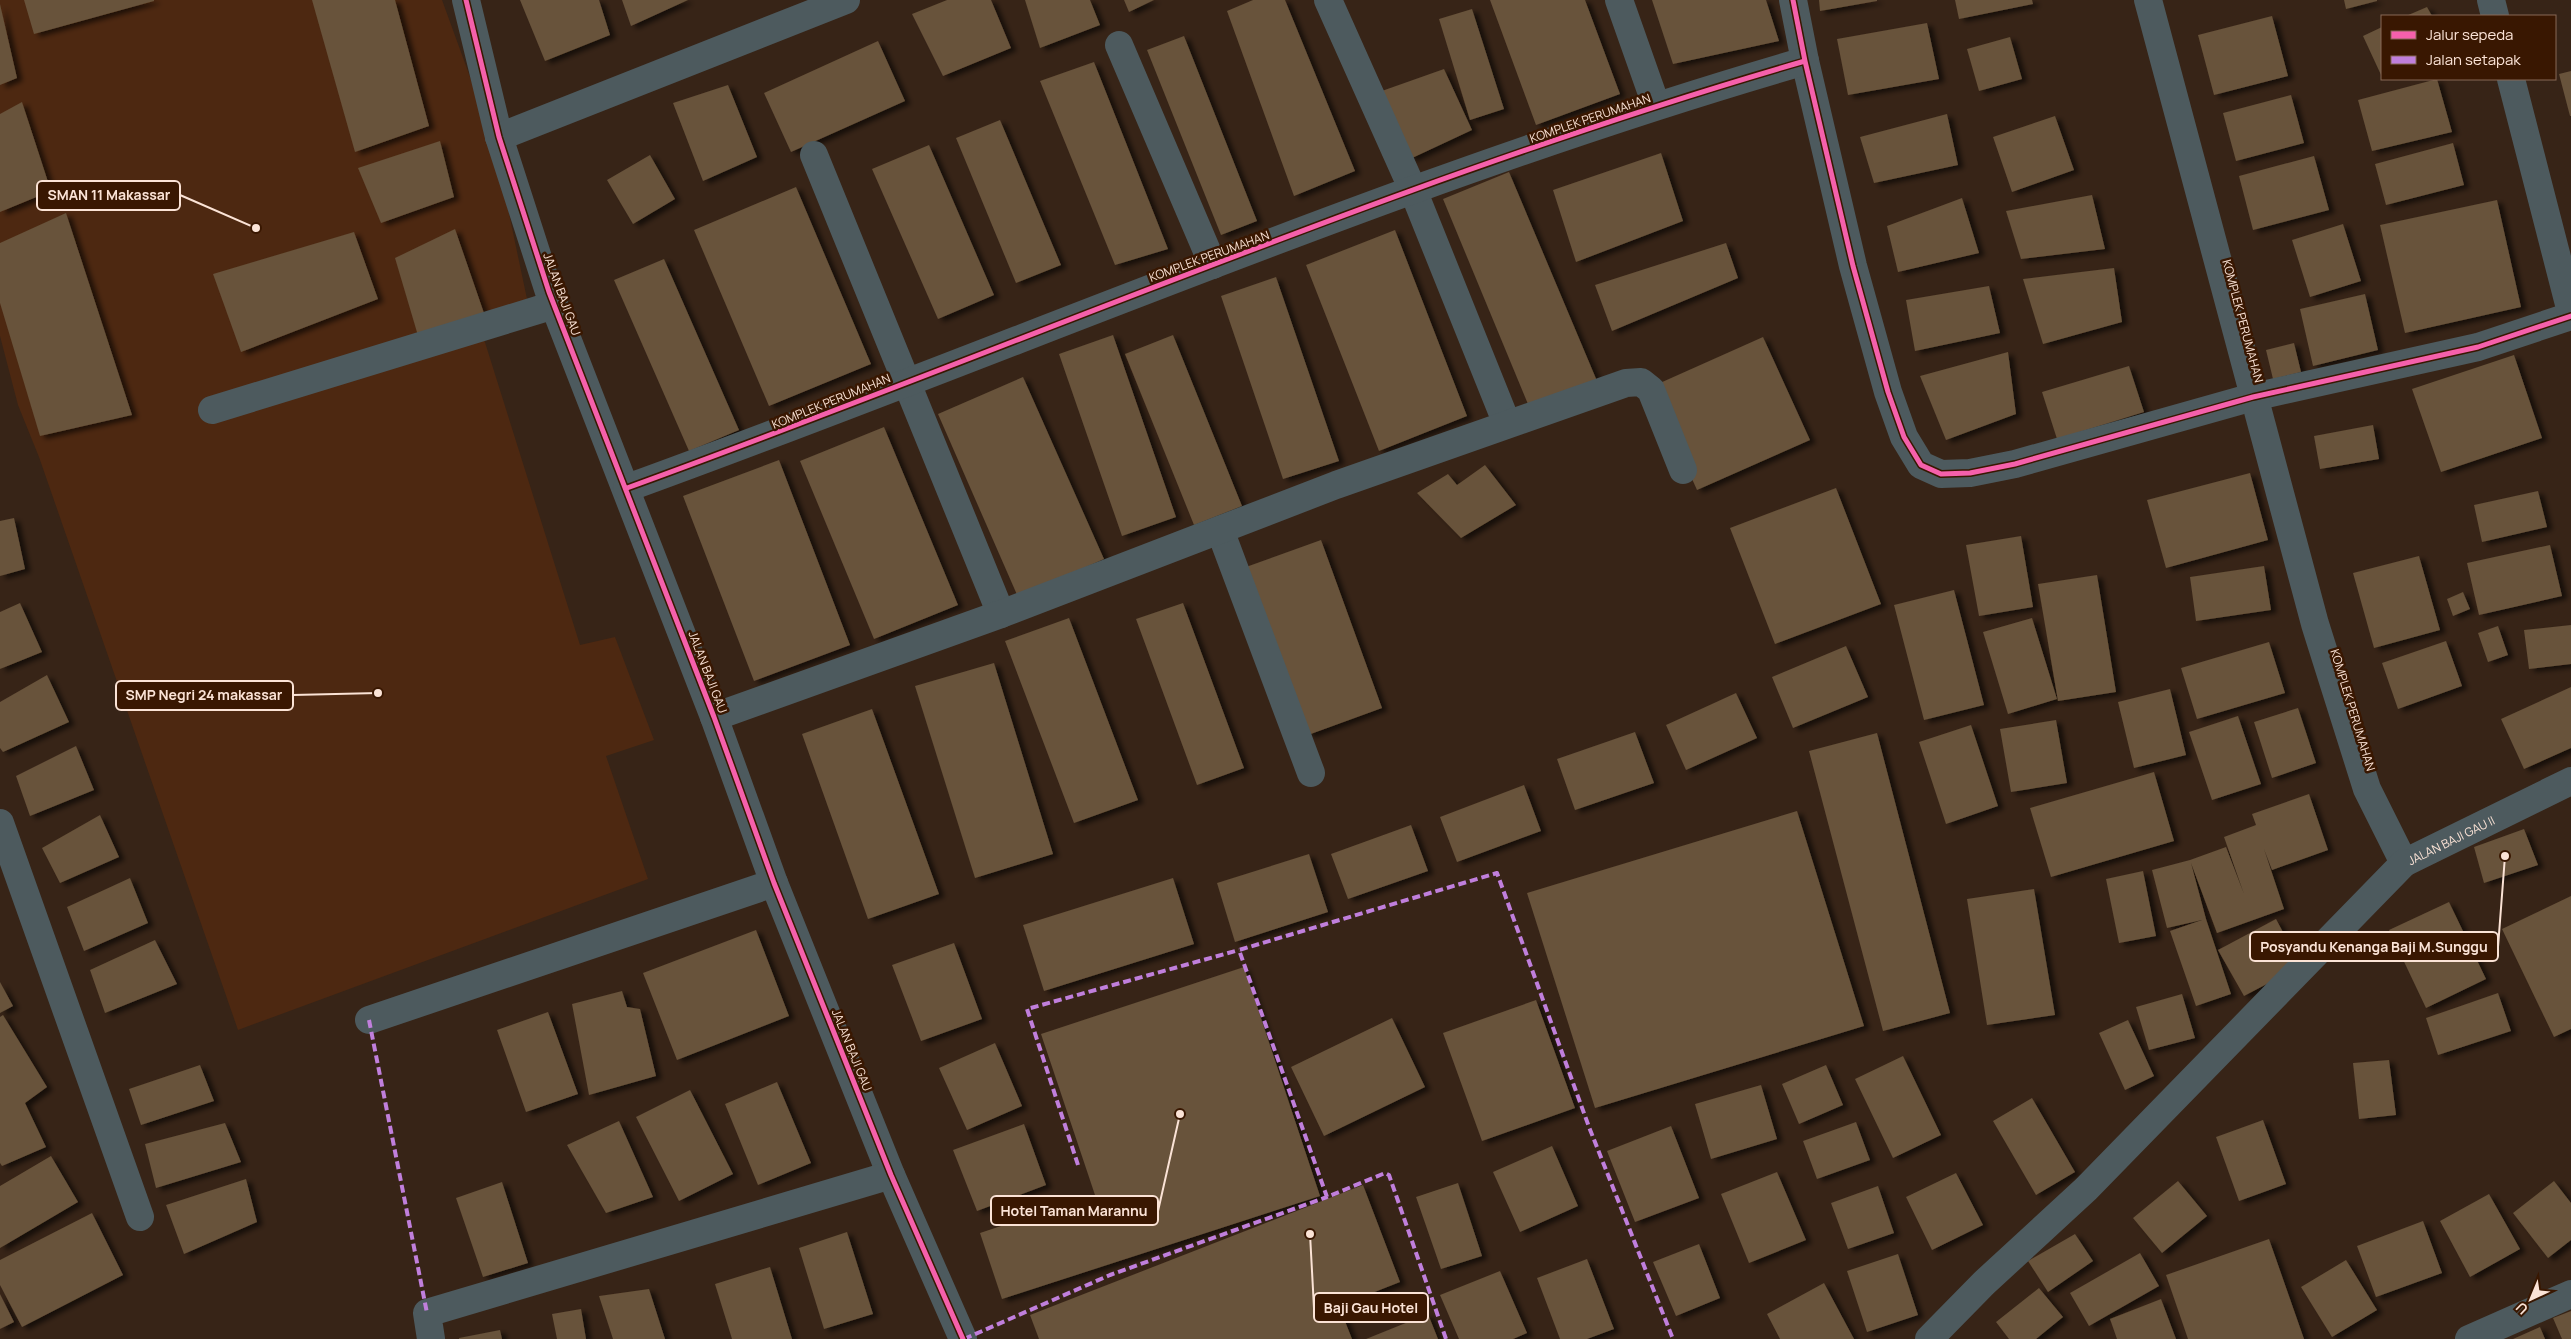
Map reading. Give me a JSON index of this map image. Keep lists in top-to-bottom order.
{
  "streets": {
    "street": ["KOMPLEK PERUMAHAN", "JALAN BAJI GAU", "JALAN BAJI GAU II"]
  },
  "crossings": [
    ["KOMPLEK PERUMAHAN", "JALAN BAJI GAU"],
    ["KOMPLEK PERUMAHAN", "JALAN BAJI GAU II"]
  ],
  "places": [
    "SMAN 11 Makassar",
    "SMP Negri 24 makassar",
    "Posyandu Kenanga Baji M.Sunggu",
    "Hotel Taman Marannu",
    "Baji Gau Hotel"
  ],
  "legend": ["Jalur sepeda", "Jalan setapak"],
  "north": "bottom left"
}
